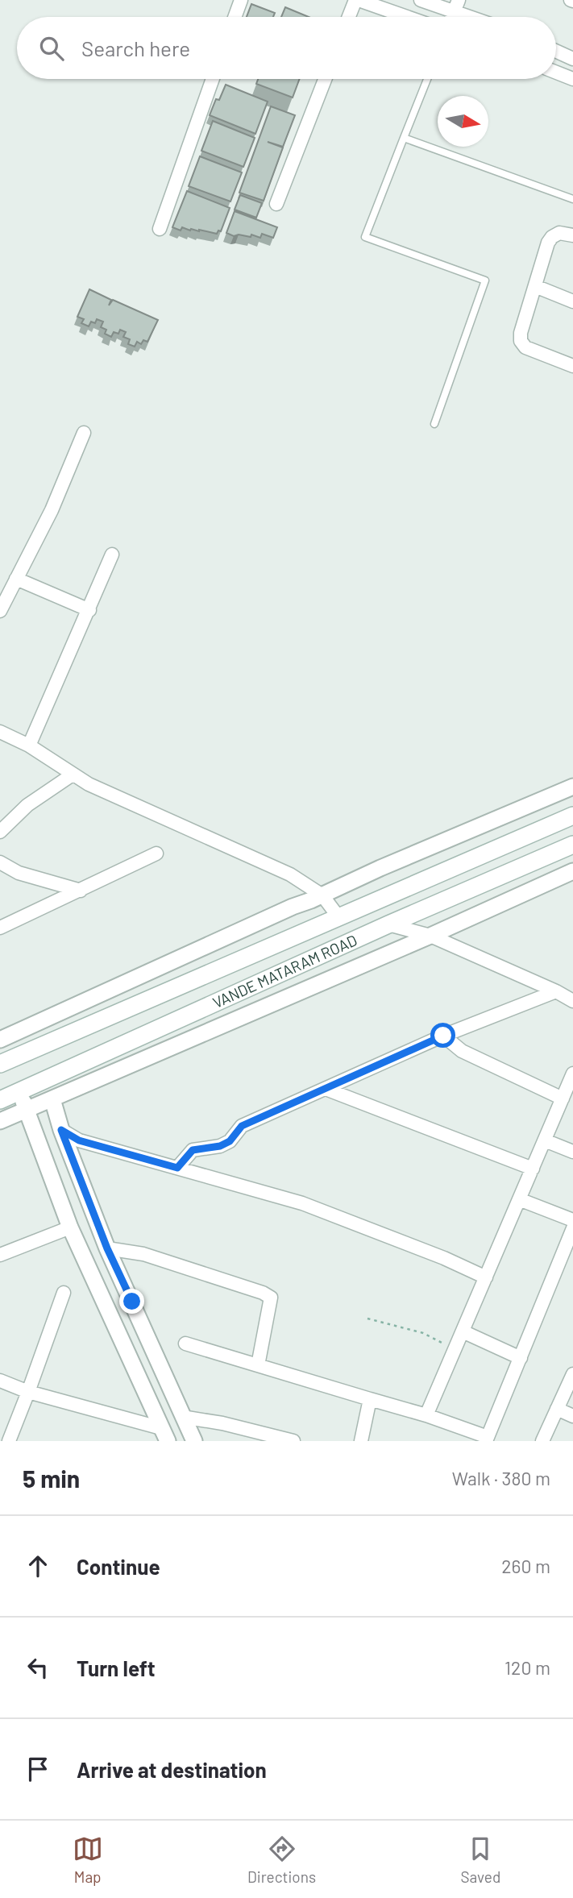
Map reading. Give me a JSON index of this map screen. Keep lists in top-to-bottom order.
{
  "streets": {
    "main road": ["VANDE MATARAM ROAD"]
  },
  "north": "right",
  "page": {
    "search": "Search here",
    "heading": ["5 min", "Walk · 380 m"],
    "list": [
      ["Continue", "260 m"],
      ["Turn left", "120 m"],
      "Arrive at destination"
    ],
    "nav": ["Map", "Directions", "Saved"]
  }
}
